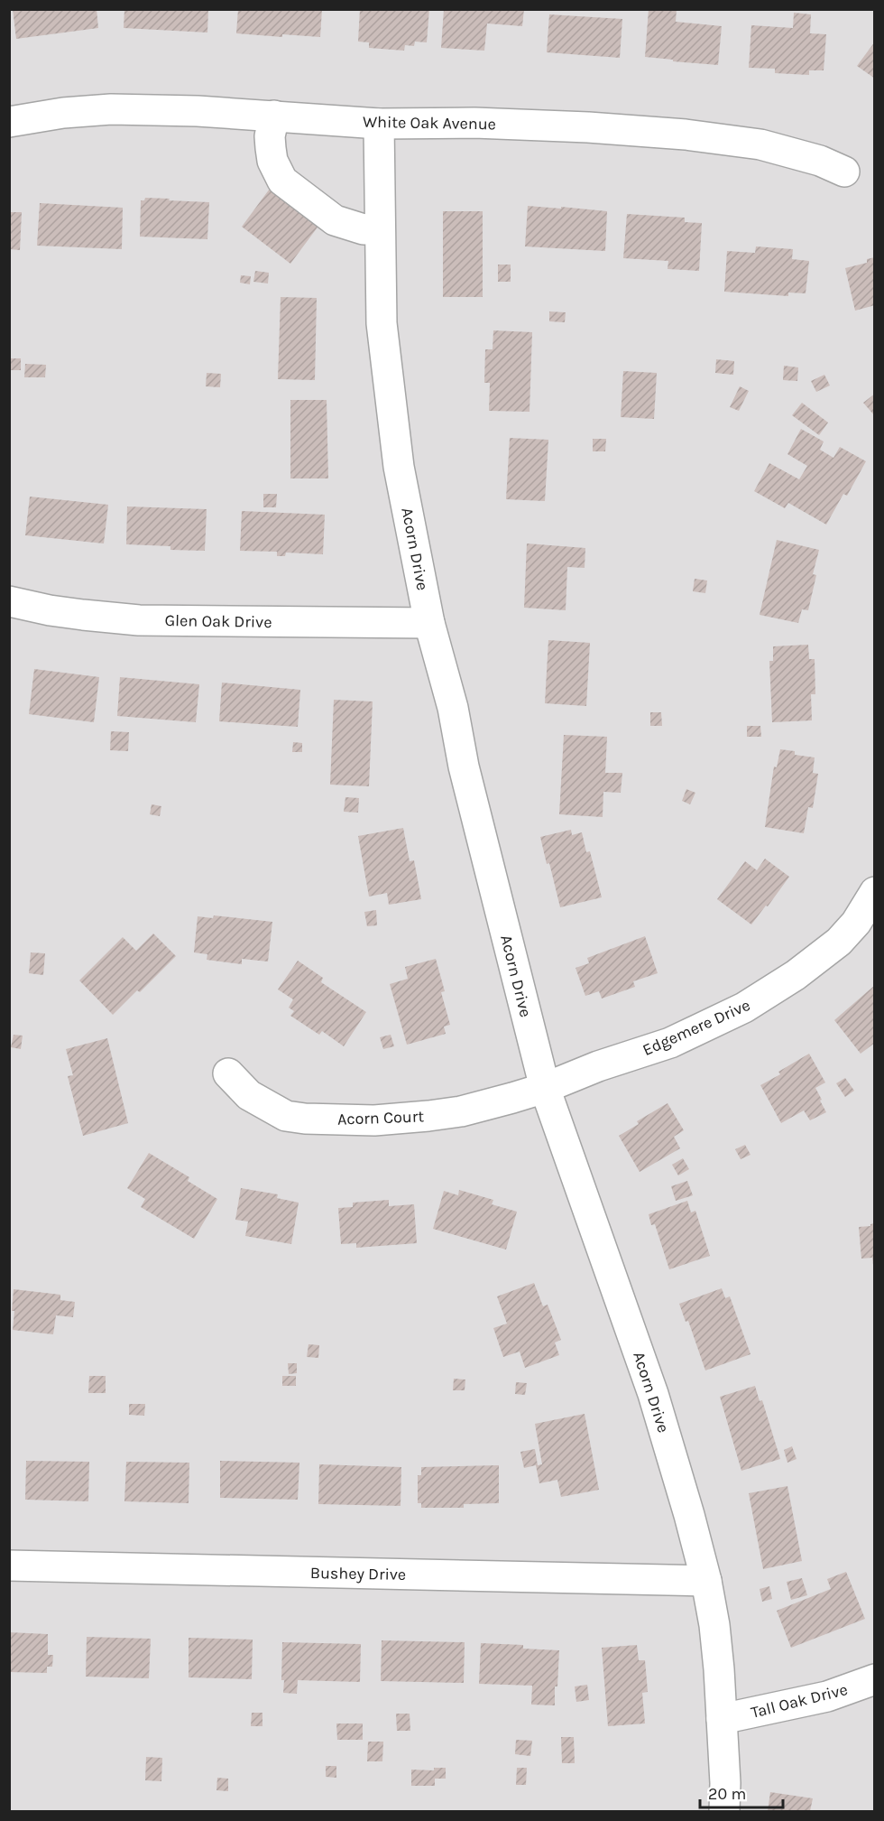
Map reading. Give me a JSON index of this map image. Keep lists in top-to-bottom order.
{
  "streets": {
    "street": [
      "White Oak Avenue",
      "Acorn Drive",
      "Glen Oak Drive",
      "Edgemere Drive",
      "Acorn Court",
      "Bushey Drive",
      "Tall Oak Drive"
    ]
  },
  "crossings": [
    ["White Oak Avenue", "Acorn Drive"],
    ["Acorn Drive", "Glen Oak Drive"],
    ["Acorn Drive", "Edgemere Drive"],
    ["Acorn Drive", "Acorn Court"],
    ["Acorn Drive", "Bushey Drive"],
    ["Acorn Drive", "Tall Oak Drive"],
    ["Edgemere Drive", "Acorn Court"]
  ],
  "scale_bar": "20 m"
}
